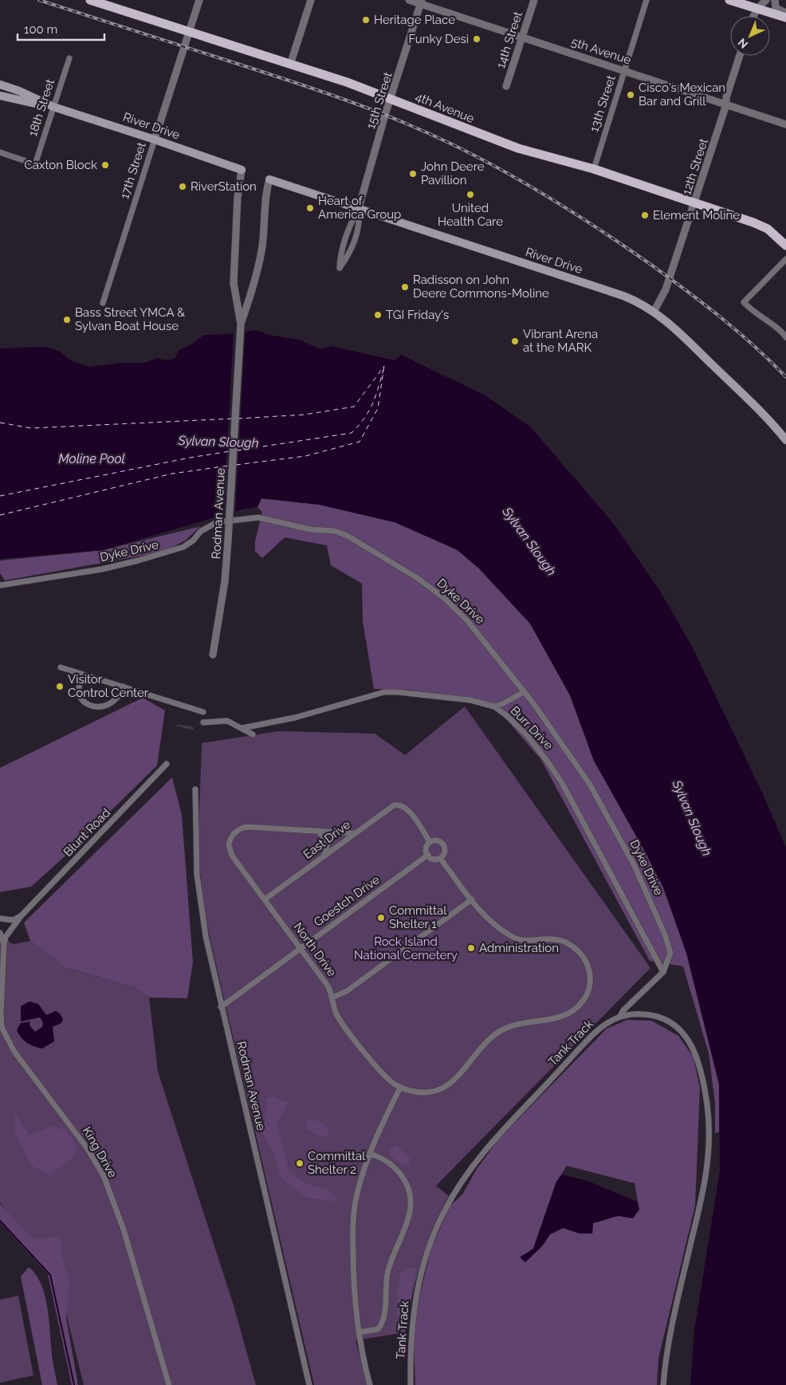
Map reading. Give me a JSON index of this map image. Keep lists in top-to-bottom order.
{
  "streets": {
    "main road": ["4th Avenue", "River Drive"],
    "street": [
      "14th Street",
      "5th Avenue",
      "15th Street",
      "13th Street",
      "18th Street",
      "12th Street",
      "17th Street",
      "Rodman Avenue",
      "Dyke Drive",
      "Burr Drive",
      "Blunt Road",
      "East Drive",
      "Goestch Drive",
      "North Drive",
      "Tank Track",
      "King Drive"
    ]
  },
  "crossings": [
    ["14th Street", "5th Avenue"],
    ["5th Avenue", "15th Street"],
    ["5th Avenue", "13th Street"],
    ["5th Avenue", "12th Street"],
    ["15th Street", "4th Avenue"],
    ["15th Street", "River Drive"],
    ["13th Street", "4th Avenue"],
    ["18th Street", "River Drive"],
    ["4th Avenue", "12th Street"],
    ["4th Avenue", "17th Street"],
    ["River Drive", "12th Street"],
    ["River Drive", "17th Street"],
    ["Rodman Avenue", "Goestch Drive"],
    ["Dyke Drive", "Burr Drive"],
    ["Dyke Drive", "Tank Track"],
    ["Blunt Road", "King Drive"],
    ["East Drive", "Goestch Drive"],
    ["East Drive", "North Drive"],
    ["Goestch Drive", "North Drive"]
  ],
  "water": ["Sylvan Slough", "Moline Pool"],
  "parks": ["Rock Island National Cemetery"],
  "places": [
    "Heritage Place",
    "Funky Desi",
    "Cisco's Mexican Bar and Grill",
    "Caxton Block",
    "John Deere Pavillion",
    "RiverStation",
    "United Health Care",
    "Heart of America Group",
    "Element Moline",
    "Radisson on John Deere Commons-Moline",
    "TGI Friday's",
    "Bass Street YMCA & Sylvan Boat House",
    "Vibrant Arena at the MARK",
    "Visitor Control Center",
    "Committal Shelter 1",
    "Administration",
    "Committal Shelter 2"
  ],
  "scale_bar": "100 m",
  "north": "bottom left"
}
